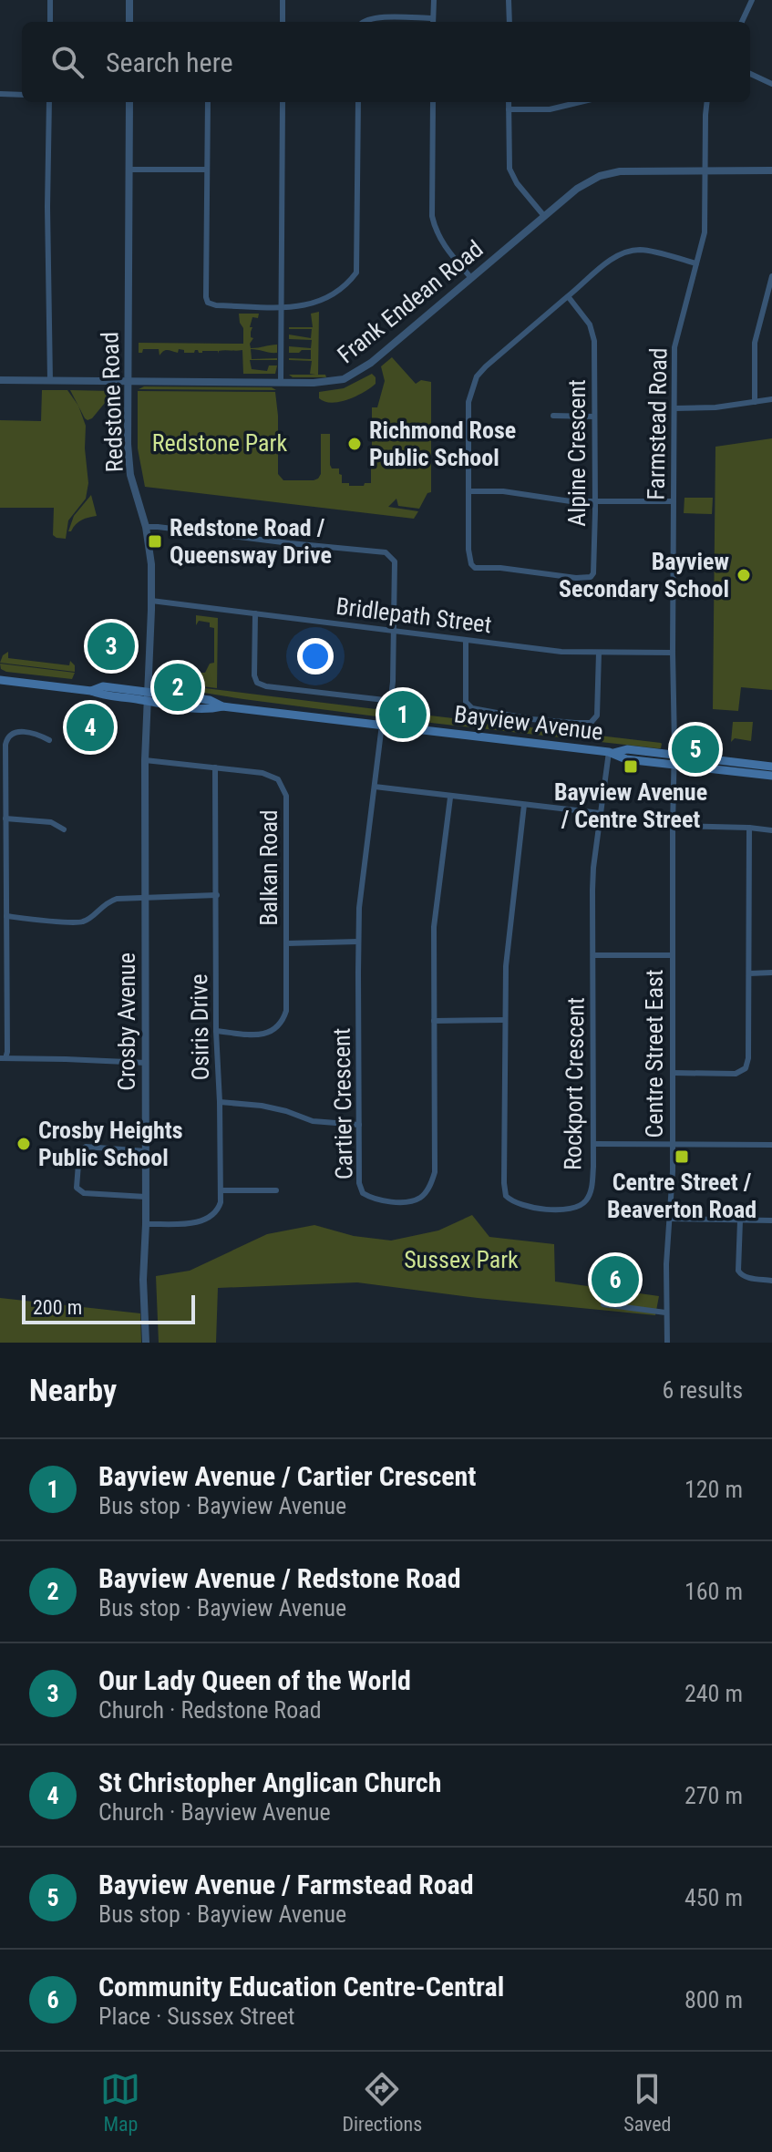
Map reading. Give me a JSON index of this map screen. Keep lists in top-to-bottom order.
{
  "streets": {
    "main road": ["Bayview Avenue"],
    "street": [
      "Frank Endean Road",
      "Redstone Road",
      "Farmstead Road",
      "Alpine Crescent",
      "Bridlepath Street",
      "Balkan Road",
      "Crosby Avenue",
      "Osiris Drive",
      "Centre Street East",
      "Rockport Crescent",
      "Cartier Crescent"
    ]
  },
  "crossings": [
    ["Frank Endean Road", "Redstone Road"],
    ["Frank Endean Road", "Farmstead Road"],
    ["Redstone Road", "Bridlepath Street"],
    ["Redstone Road", "Bayview Avenue"],
    ["Redstone Road", "Crosby Avenue"],
    ["Farmstead Road", "Alpine Crescent"],
    ["Farmstead Road", "Bridlepath Street"],
    ["Farmstead Road", "Bayview Avenue"],
    ["Farmstead Road", "Centre Street East"],
    ["Bayview Avenue", "Crosby Avenue"],
    ["Bayview Avenue", "Centre Street East"],
    ["Bayview Avenue", "Rockport Crescent"],
    ["Bayview Avenue", "Cartier Crescent"],
    ["Balkan Road", "Crosby Avenue"],
    ["Balkan Road", "Osiris Drive"]
  ],
  "parks": ["Redstone Park", "Sussex Park"],
  "places": {
    "other": ["Richmond Rose Public School", "Bayview Secondary School", "Crosby Heights Public School"],
    "transit": ["Redstone Road / Queensway Drive", "Bayview Avenue / Centre Street", "Centre Street / Beaverton Road"]
  },
  "scale_bar": "200 m",
  "page": {
    "search": "Search here",
    "pins": [
      "3",
      "2",
      "1",
      "4",
      "5",
      "6"
    ],
    "scale": "200 m",
    "heading": ["Nearby", "6 results"],
    "list": [
      {
        "mark": "1",
        "name": "Bayview Avenue / Cartier Crescent",
        "note": "Bus stop · Bayview Avenue",
        "value": "120 m"
      },
      {
        "mark": "2",
        "name": "Bayview Avenue / Redstone Road",
        "note": "Bus stop · Bayview Avenue",
        "value": "160 m"
      },
      {
        "mark": "3",
        "name": "Our Lady Queen of the World",
        "note": "Church · Redstone Road",
        "value": "240 m"
      },
      {
        "mark": "4",
        "name": "St Christopher Anglican Church",
        "note": "Church · Bayview Avenue",
        "value": "270 m"
      },
      {
        "mark": "5",
        "name": "Bayview Avenue / Farmstead Road",
        "note": "Bus stop · Bayview Avenue",
        "value": "450 m"
      },
      {
        "mark": "6",
        "name": "Community Education Centre-Central",
        "note": "Place · Sussex Street",
        "value": "800 m"
      }
    ],
    "nav": ["Map", "Directions", "Saved"]
  }
}
